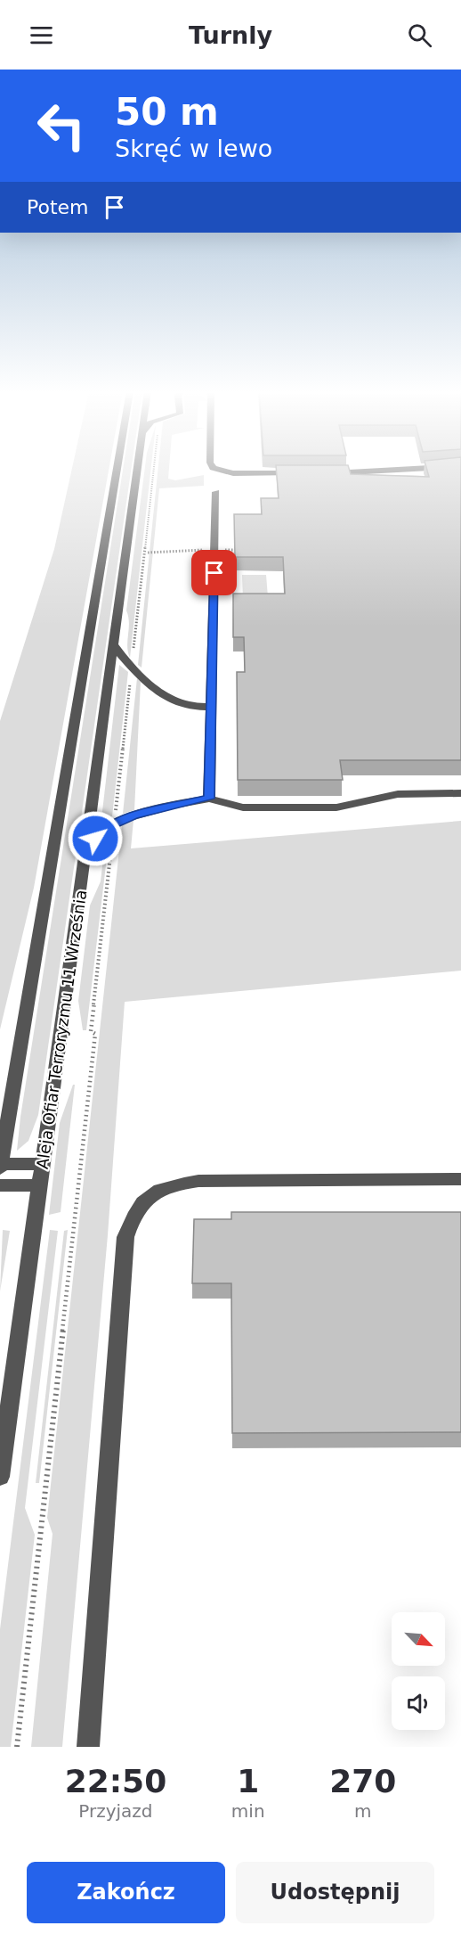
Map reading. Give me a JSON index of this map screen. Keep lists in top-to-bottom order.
{
  "streets": {
    "street": ["Aleja Ofiar Terroryzmu 11 Września"]
  },
  "north": "bottom right",
  "page": {
    "header": "Turnly",
    "turn": ["50 m", "Skręć w lewo"],
    "then": "Potem",
    "eta": [
      "22:50",
      "Przyjazd",
      "1",
      "min",
      "270",
      "m"
    ],
    "buttons": ["Zakończ", "Udostępnij"]
  }
}
